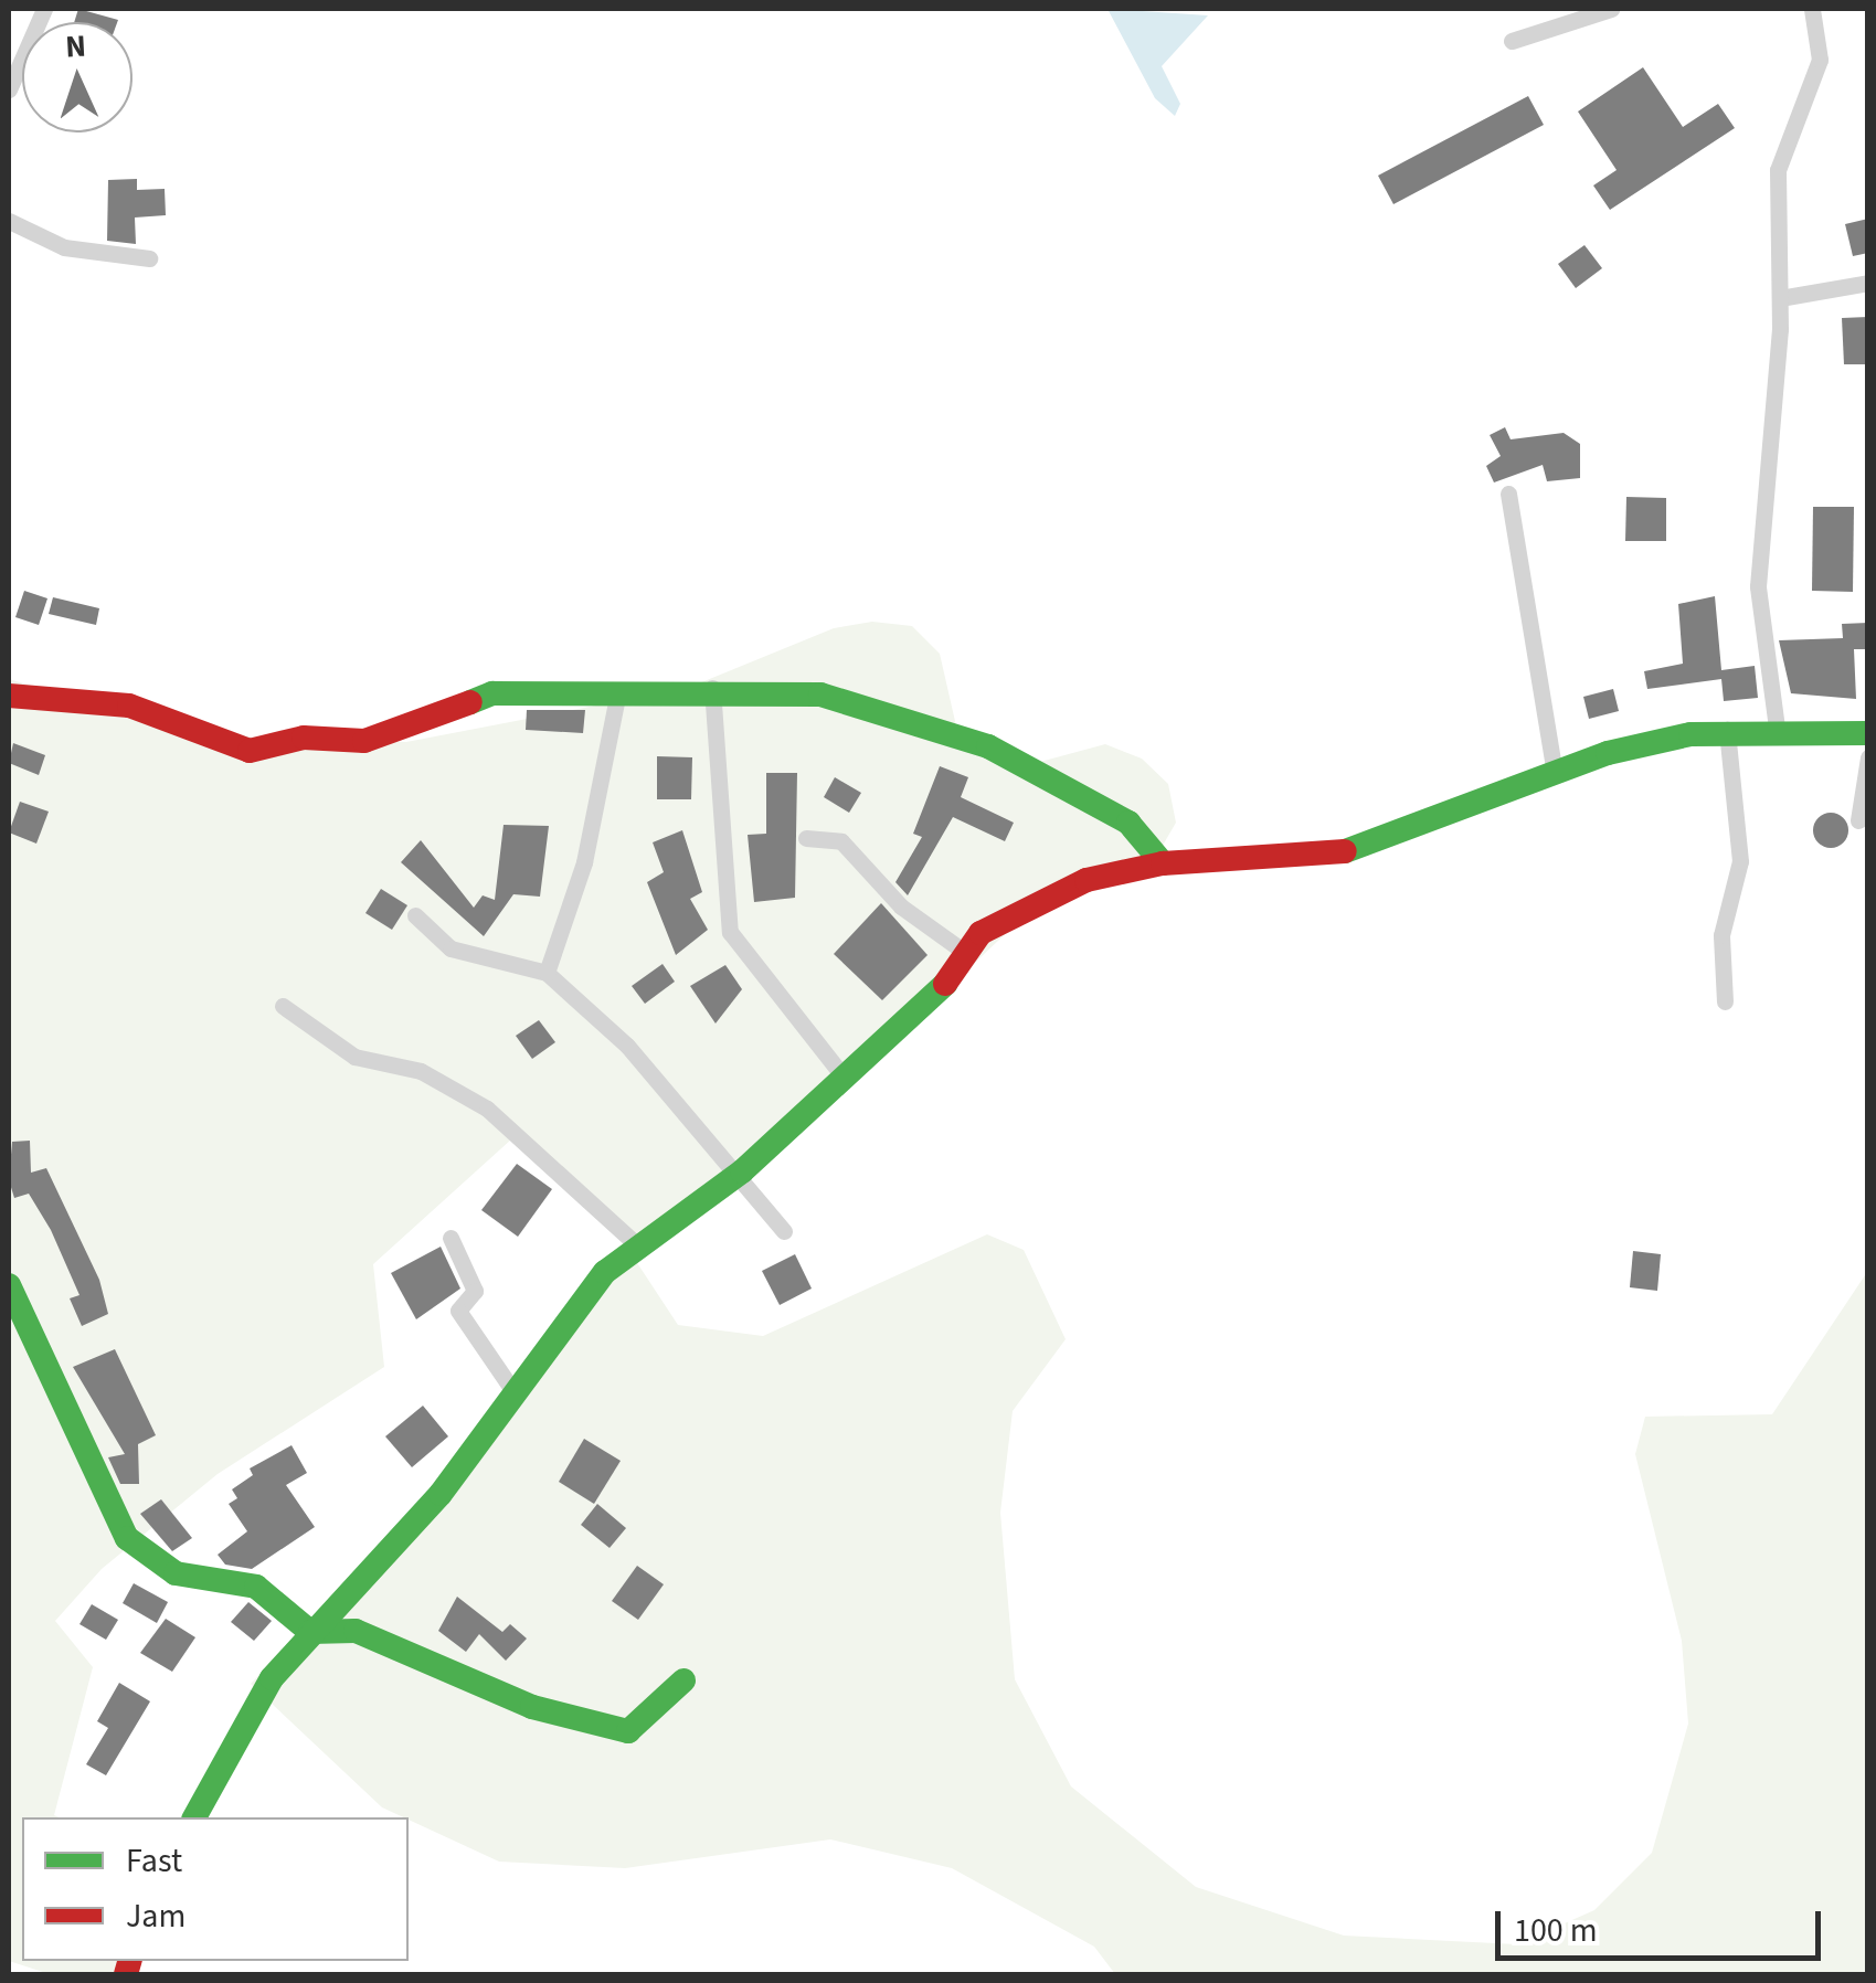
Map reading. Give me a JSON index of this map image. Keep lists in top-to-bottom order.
{
  "legend": ["Fast", "Jam"],
  "scale_bar": "100 m",
  "north": "top"
}
